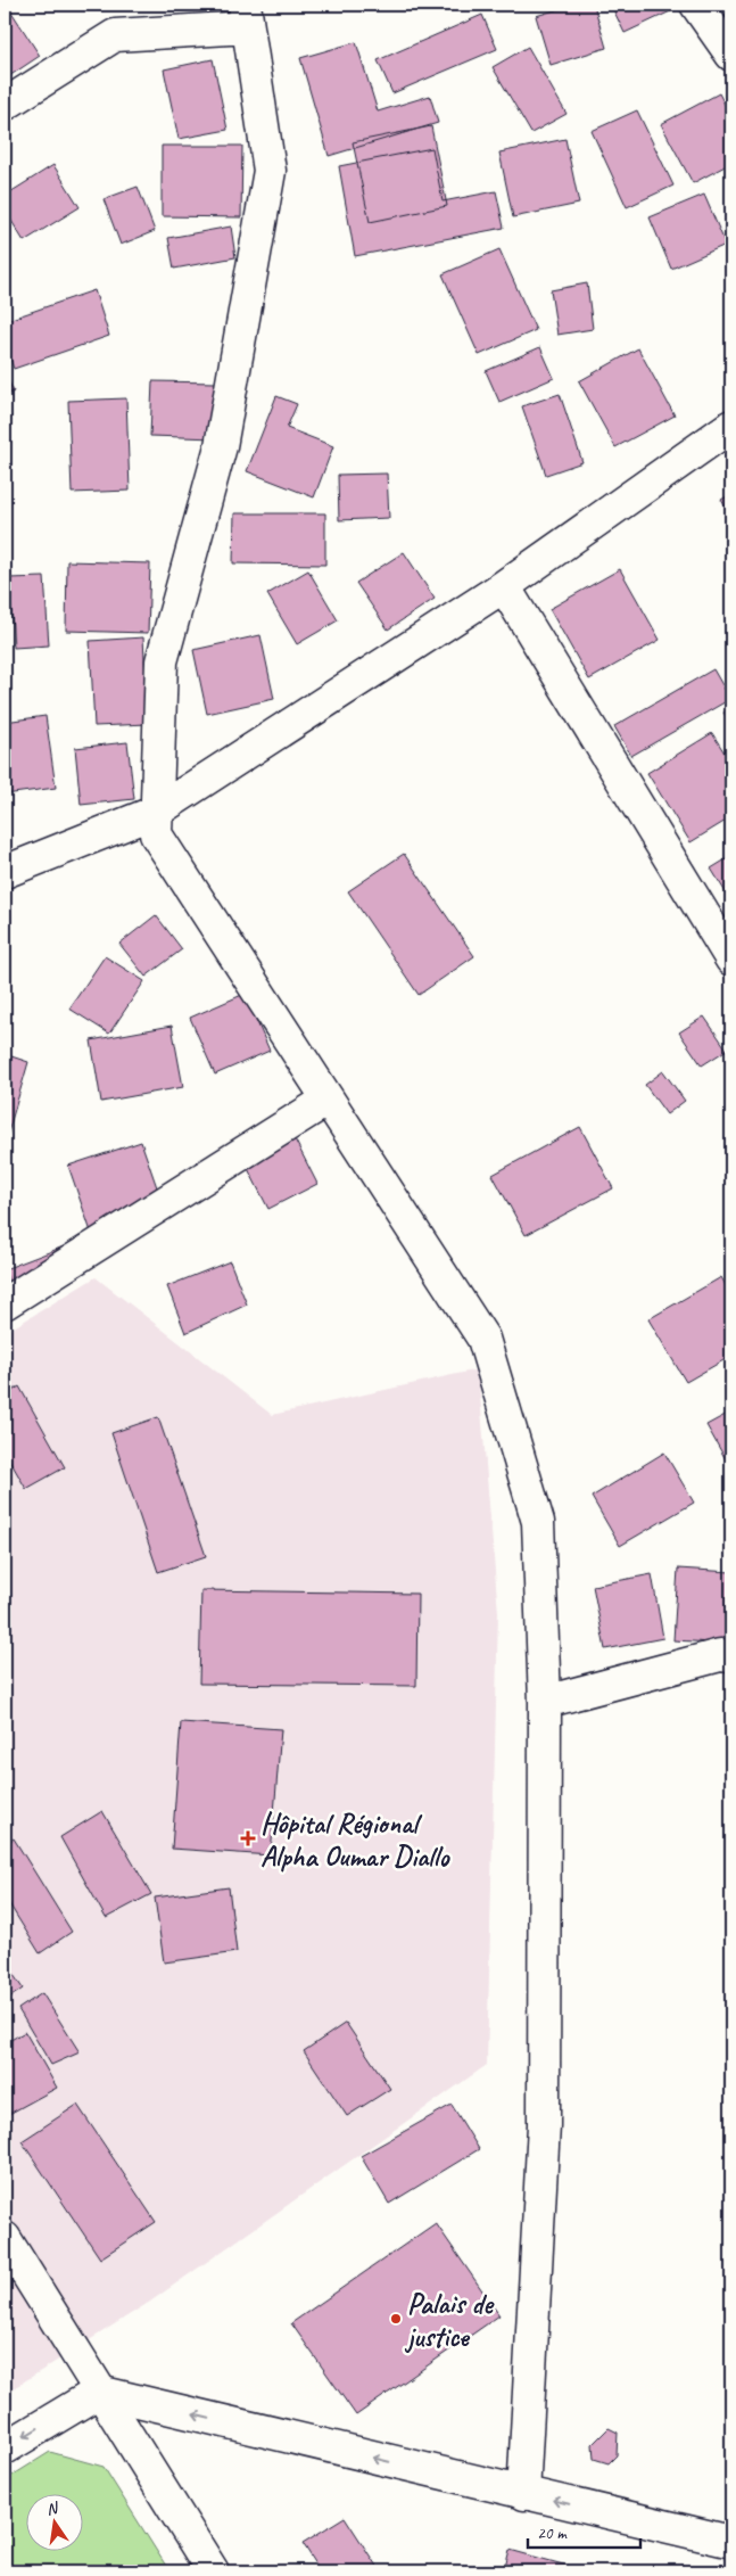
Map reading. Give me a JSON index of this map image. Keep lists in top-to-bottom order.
{
  "places": {
    "health": ["Hôpital Régional Alpha Oumar Diallo"],
    "other": ["Palais de justice"]
  },
  "scale_bar": "20 m",
  "north": "top"
}
